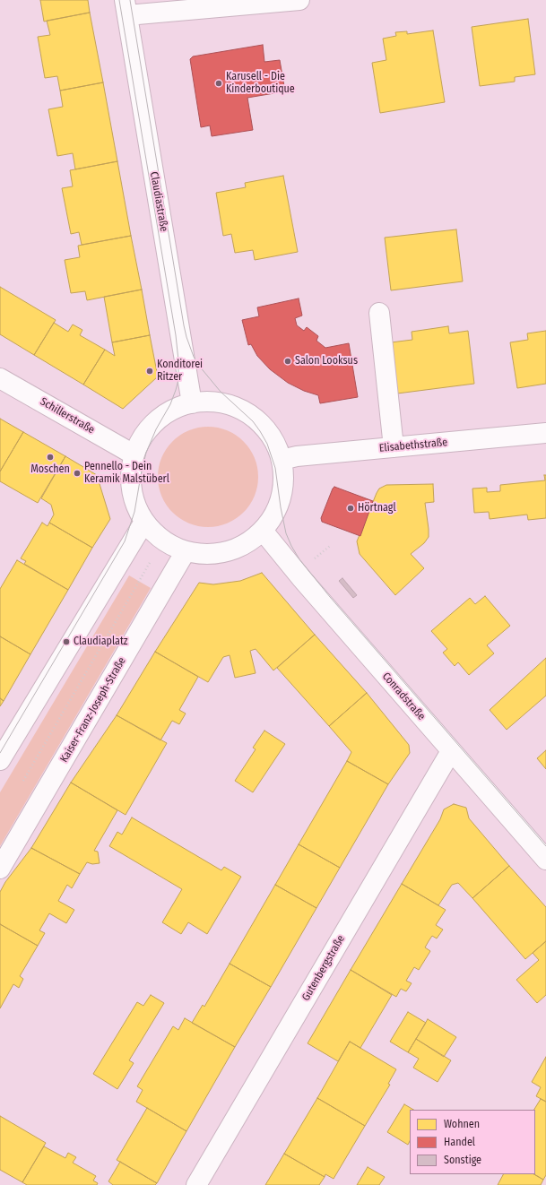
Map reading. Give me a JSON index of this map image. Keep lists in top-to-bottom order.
{
  "streets": {
    "street": [
      "Claudiastraße",
      "Schillerstraße",
      "Elisabethstraße",
      "Conradstraße",
      "Kaiser-Franz-Joseph-Straße",
      "Gutenbergstraße"
    ]
  },
  "crossings": [
    ["Conradstraße", "Gutenbergstraße"]
  ],
  "places": [
    "Karusell - Die Kinderboutique",
    "Salon Looksus",
    "Konditorei Ritzer",
    "Moschen",
    "Pennello - Dein Keramik Malstüberl",
    "Hörtnagl",
    "Claudiaplatz"
  ],
  "legend": ["Wohnen", "Handel", "Sonstige"]
}
